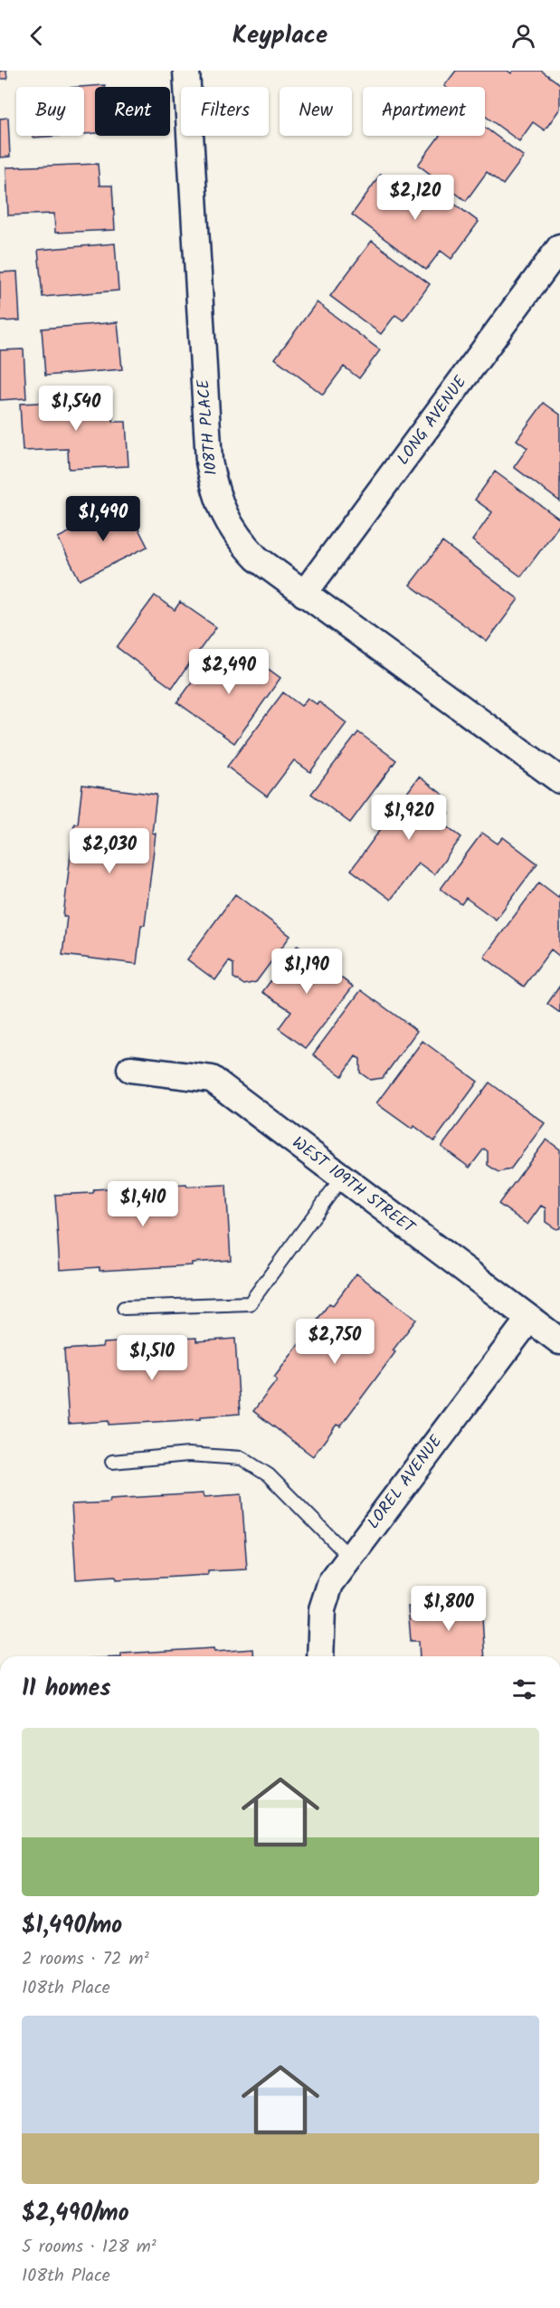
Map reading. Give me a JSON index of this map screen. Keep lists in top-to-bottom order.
{
  "streets": {
    "street": [
      "LONG AVENUE",
      "108TH PLACE",
      "WEST 109TH STREET",
      "LOREL AVENUE"
    ]
  },
  "crossings": [
    ["LONG AVENUE", "108TH PLACE"],
    ["WEST 109TH STREET", "LOREL AVENUE"]
  ],
  "page": {
    "header": "Keyplace",
    "chip": [
      "Buy",
      "Rent",
      "Filters",
      "New",
      "Apartment"
    ],
    "price": [
      "$2,120",
      "$1,540",
      "$1,490",
      "$2,490",
      "$1,920",
      "$2,030",
      "$1,190",
      "$1,410",
      "$2,750",
      "$1,510",
      "$1,800"
    ],
    "heading": "11 homes",
    "list": [
      {
        "name": "$1,490/mo",
        "note": "2 rooms · 72 m² · 108th Place"
      },
      {
        "name": "$2,490/mo",
        "note": "5 rooms · 128 m² · 108th Place"
      }
    ]
  }
}
